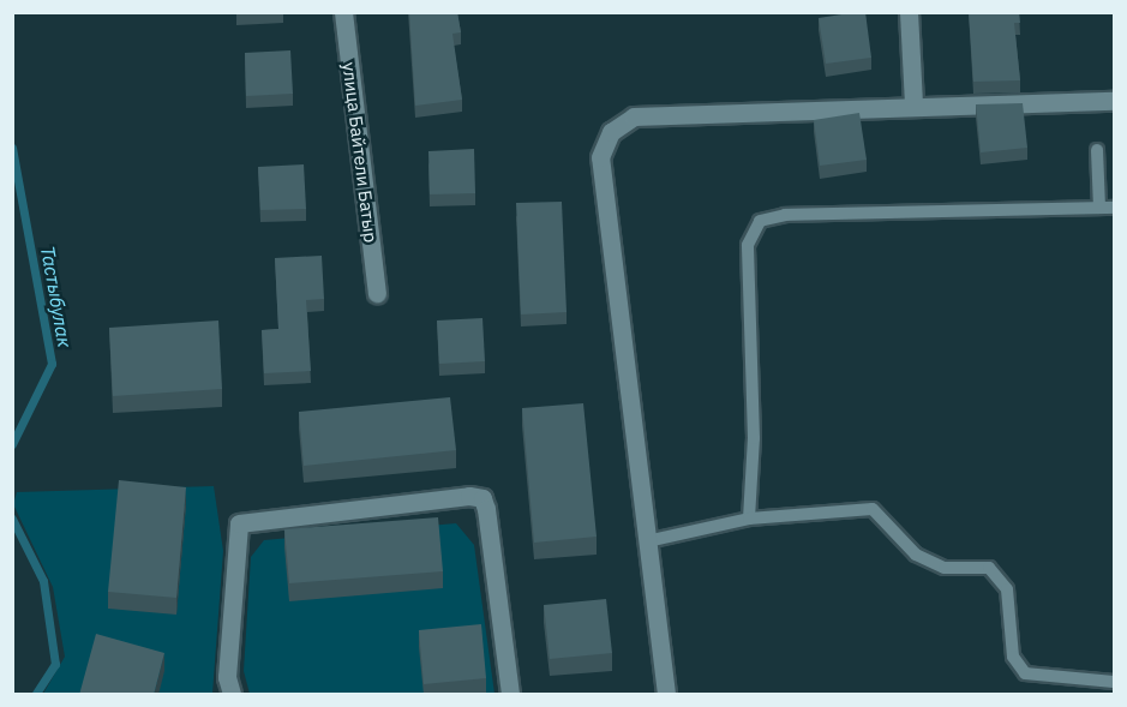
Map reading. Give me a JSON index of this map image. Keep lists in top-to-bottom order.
{
  "streets": {
    "street": ["улица Байтели Батыр"]
  },
  "water": ["Тастыбулак"]
}
